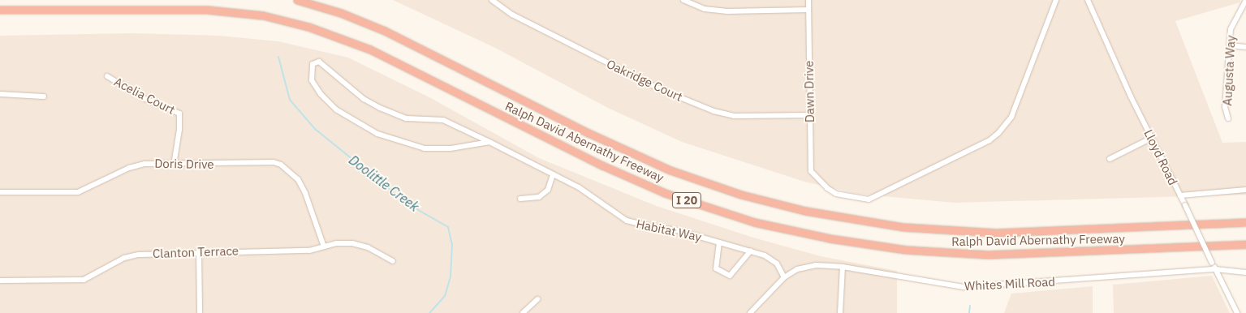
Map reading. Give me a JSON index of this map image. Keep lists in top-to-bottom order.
{
  "streets": {
    "highway": ["Ralph David Abernathy Freeway", "I 20"],
    "street": [
      "Augusta Way",
      "Oakridge Court",
      "Dawn Drive",
      "Acelia Court",
      "Lloyd Road",
      "Doris Drive",
      "Habitat Way",
      "Clanton Terrace",
      "Whites Mill Road"
    ]
  },
  "crossings": [
    ["Oakridge Court", "Dawn Drive"],
    ["Acelia Court", "Doris Drive"],
    ["Lloyd Road", "Whites Mill Road"],
    ["Doris Drive", "Clanton Terrace"],
    ["Habitat Way", "Whites Mill Road"]
  ],
  "water": ["Doolittle Creek"]
}
